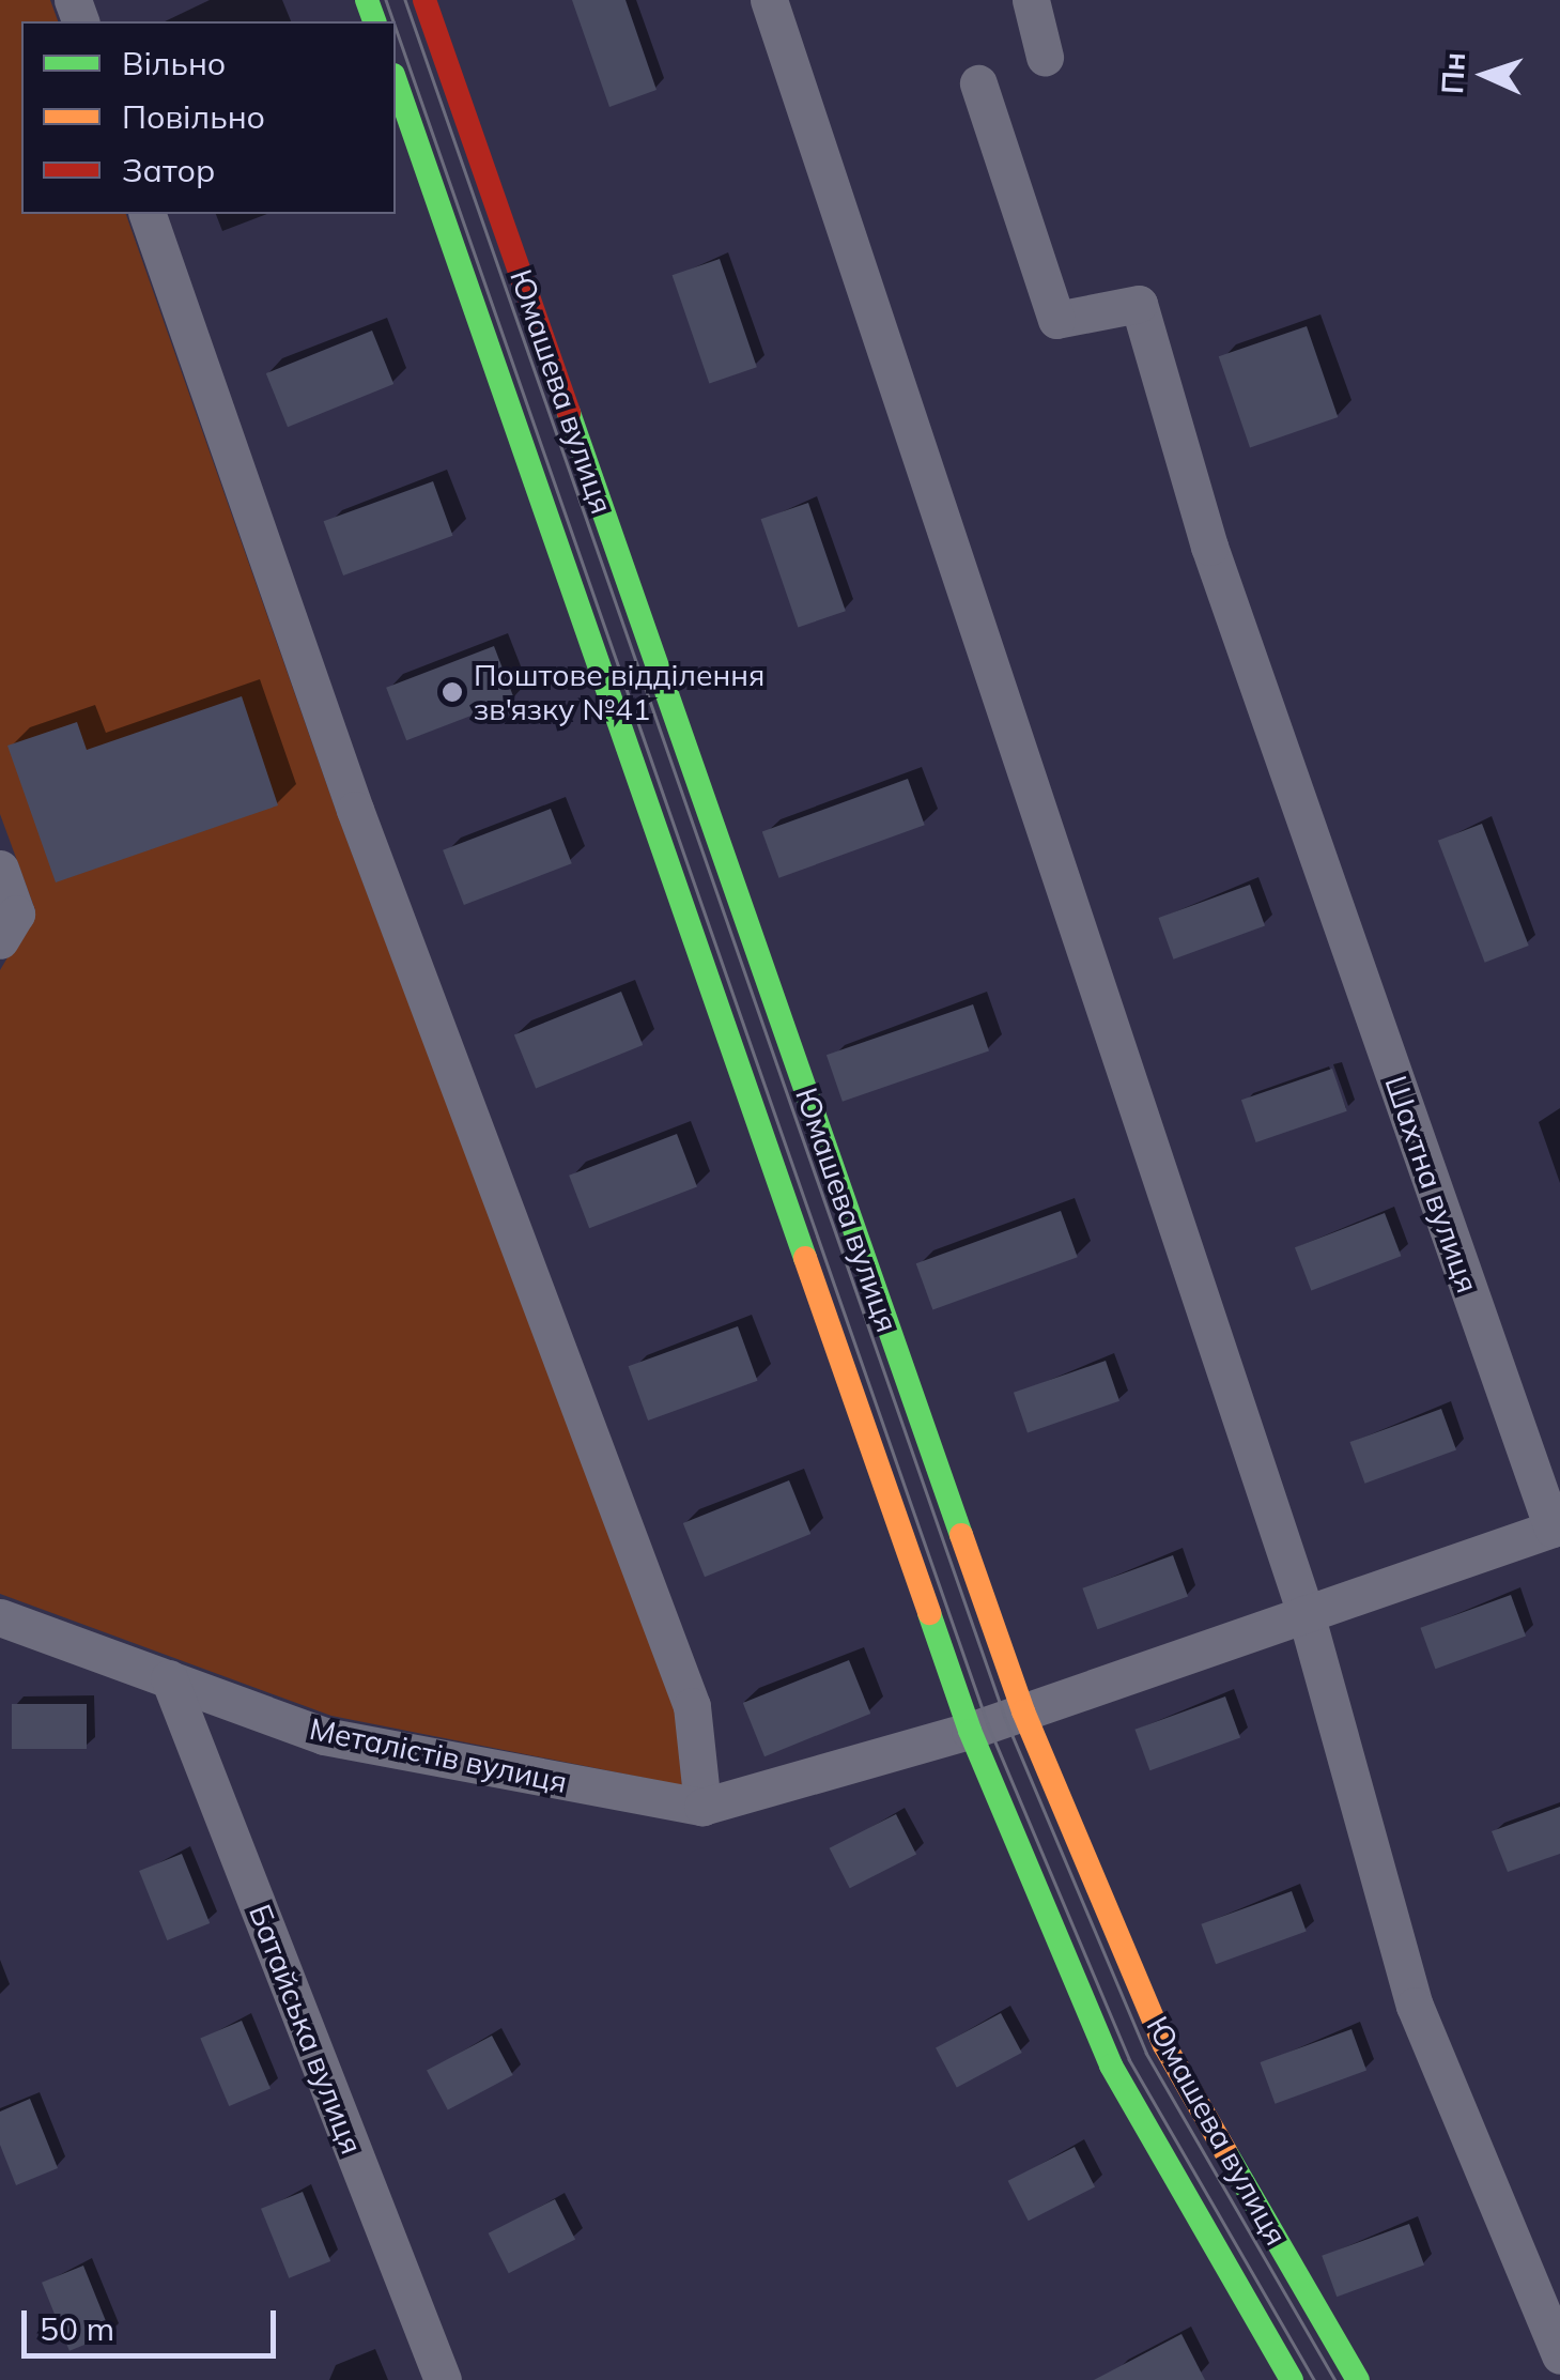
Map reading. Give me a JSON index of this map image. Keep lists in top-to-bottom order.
{
  "streets": {
    "main road": ["Юмашева вулиця"],
    "street": ["Шахтна вулиця", "Металістів вулиця", "Батайська вулиця"]
  },
  "crossings": [
    ["Юмашева вулиця", "Шахтна вулиця"],
    ["Шахтна вулиця", "Металістів вулиця"],
    ["Металістів вулиця", "Батайська вулиця"]
  ],
  "places": ["Поштове відділення зв'язку №41"],
  "legend": ["Вільно", "Повільно", "Затор"],
  "scale_bar": "50 m",
  "north": "left"
}
